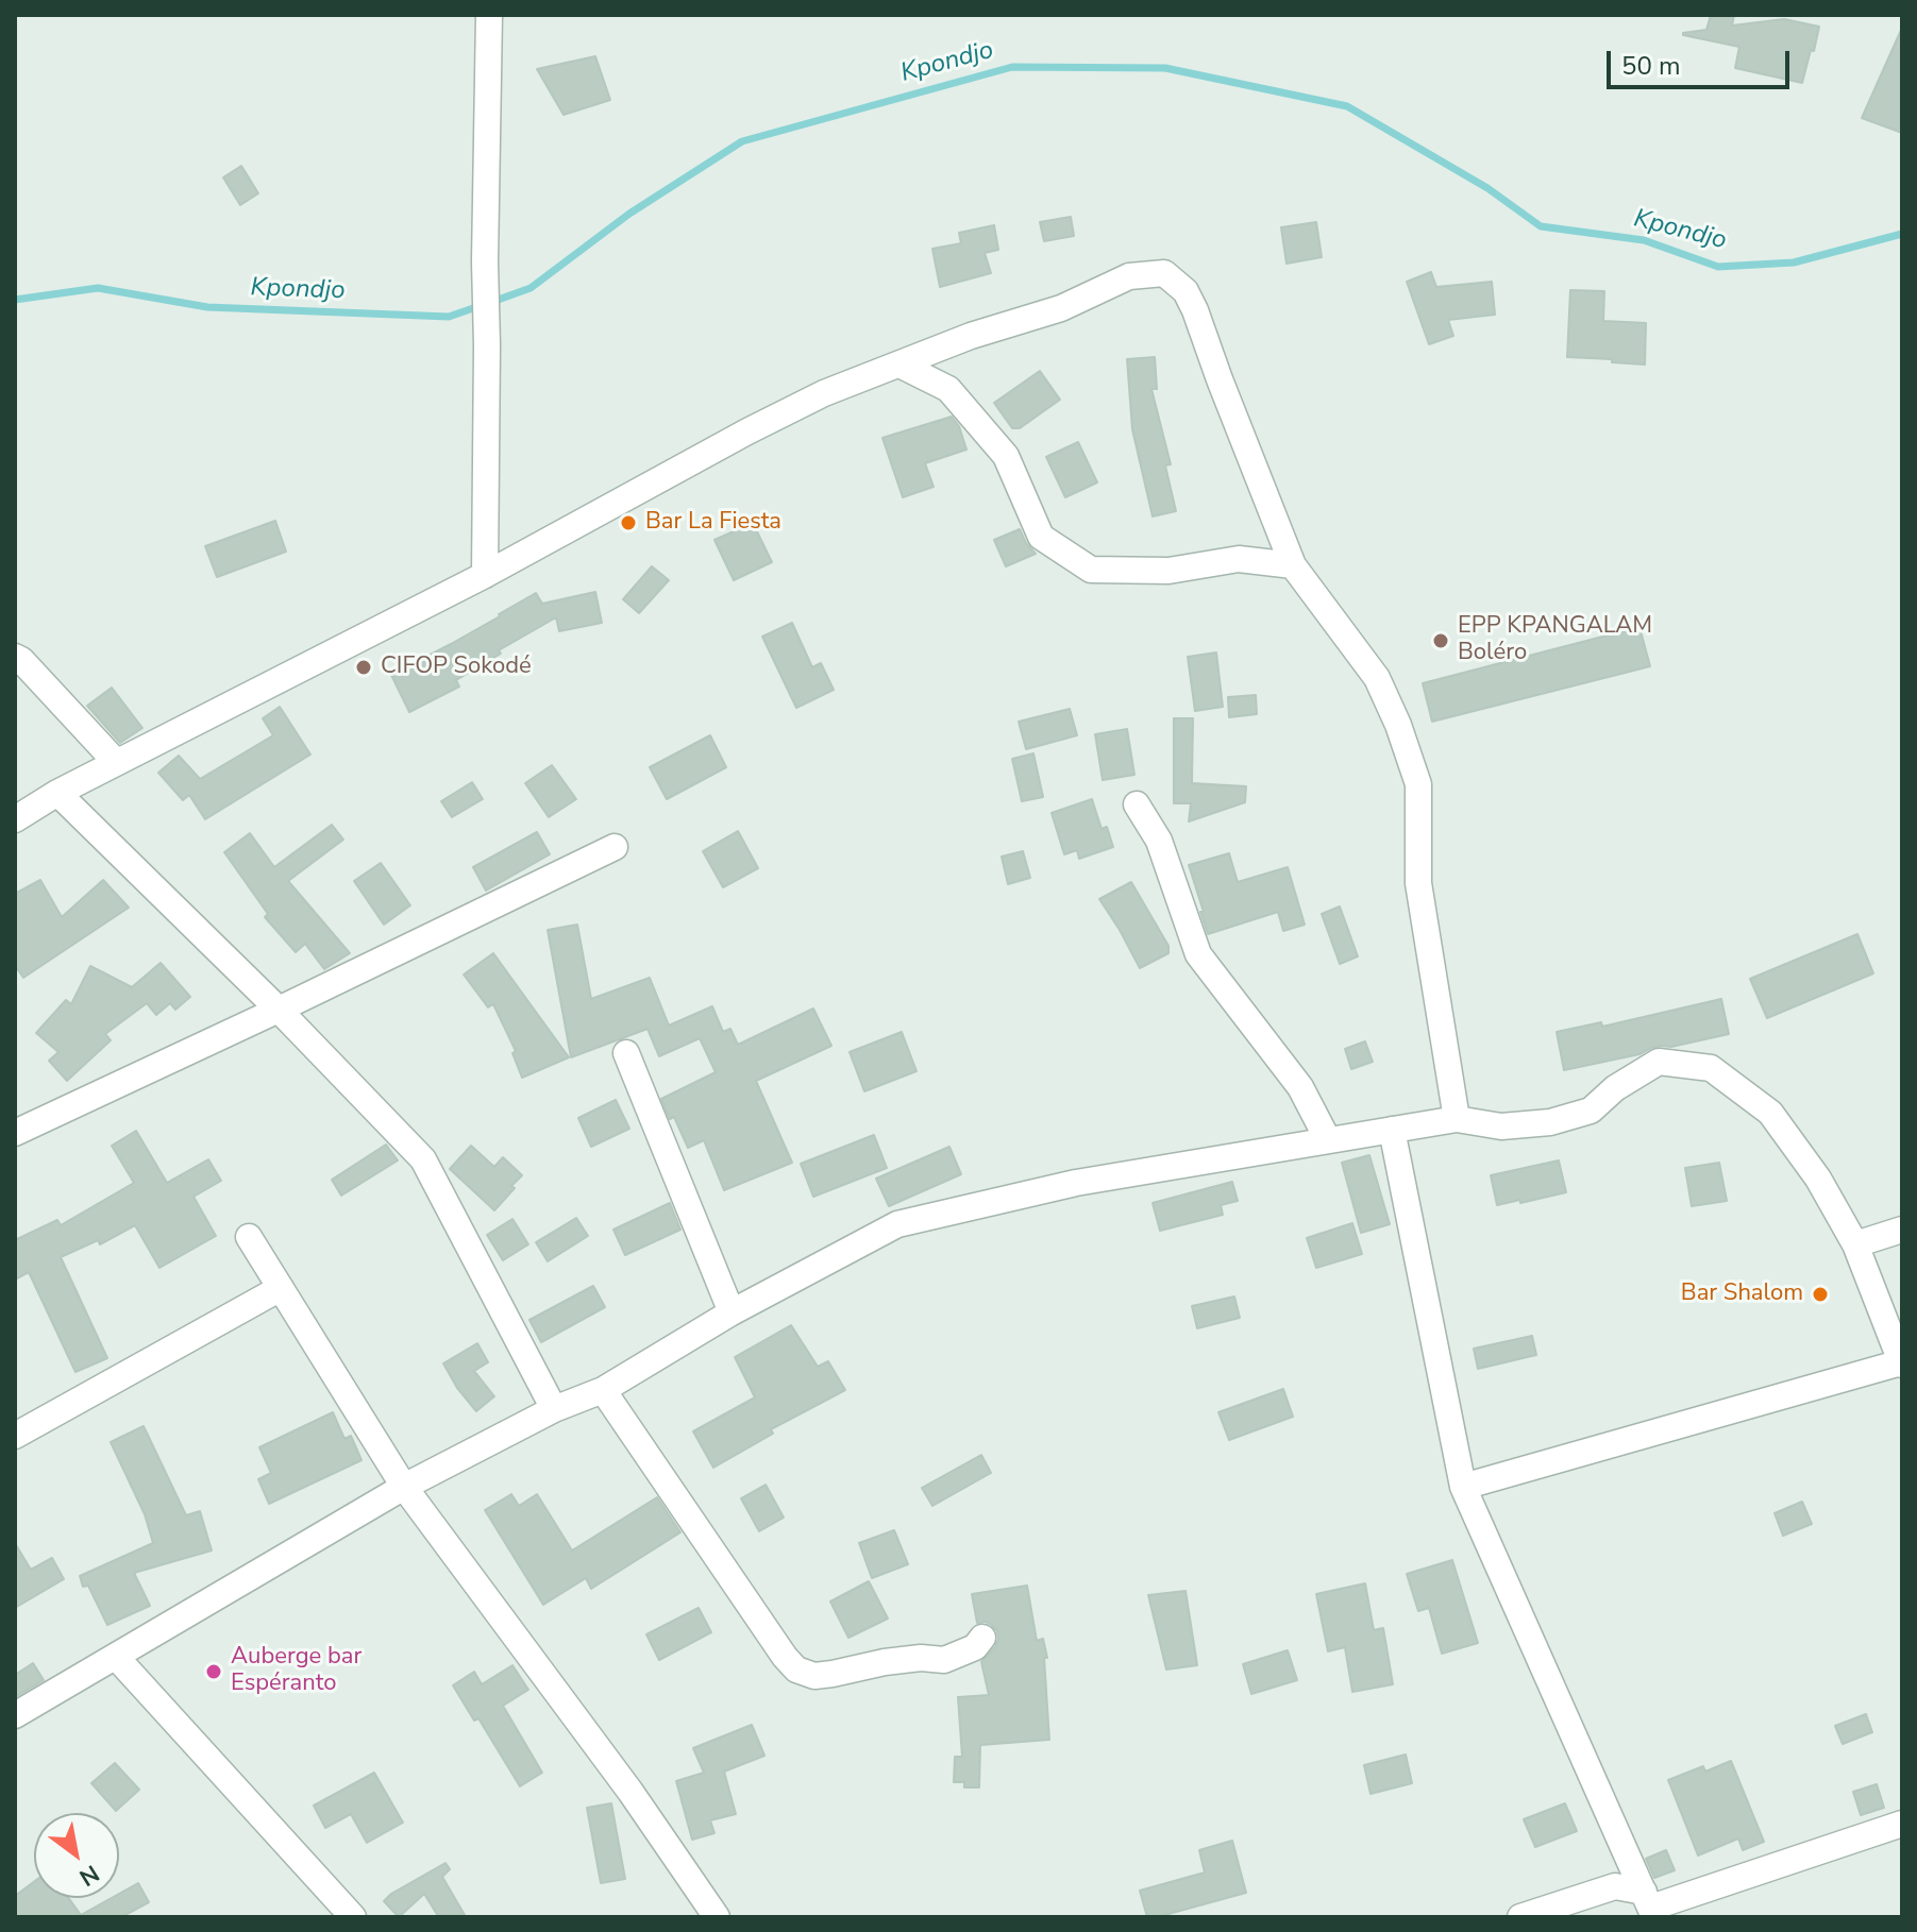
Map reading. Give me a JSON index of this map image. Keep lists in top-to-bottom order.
{
  "water": ["Kpondjo"],
  "places": [
    "Bar La Fiesta",
    "EPP KPANGALAM Boléro",
    "CIFOP Sokodé",
    "Bar Shalom",
    "Auberge bar Espéranto"
  ],
  "scale_bar": "50 m",
  "north": "bottom right"
}
